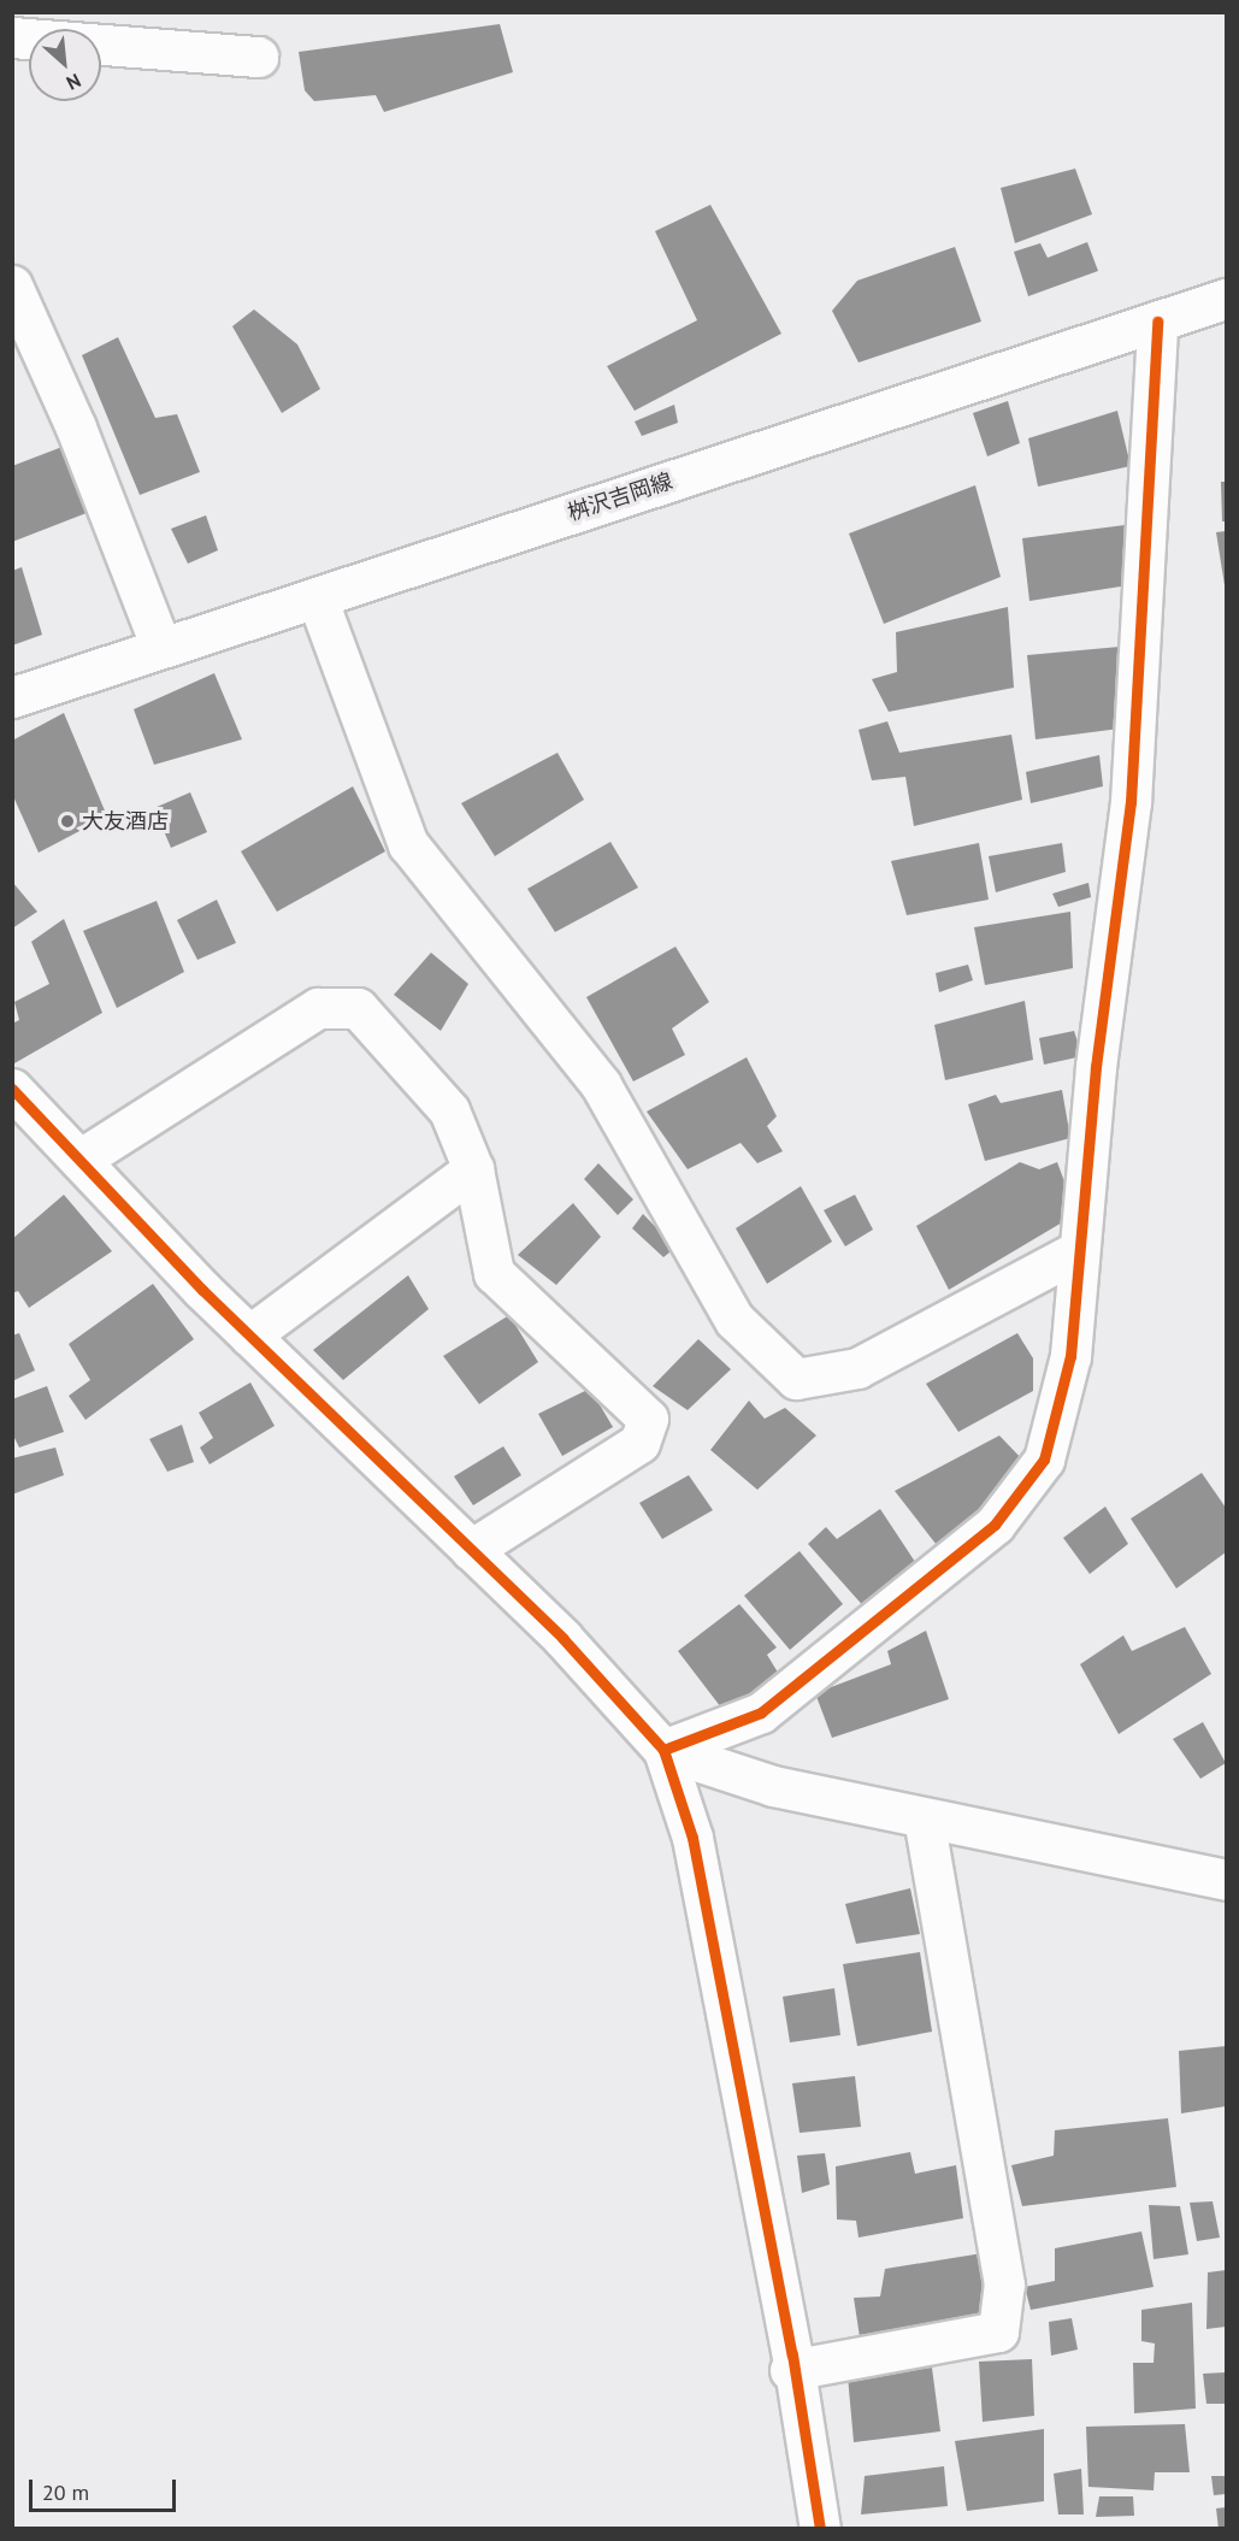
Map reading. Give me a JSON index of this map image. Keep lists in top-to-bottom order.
{
  "streets": {
    "street": ["桝沢吉岡線"]
  },
  "places": ["大友酒店"],
  "scale_bar": "20 m",
  "north": "bottom right"
}
